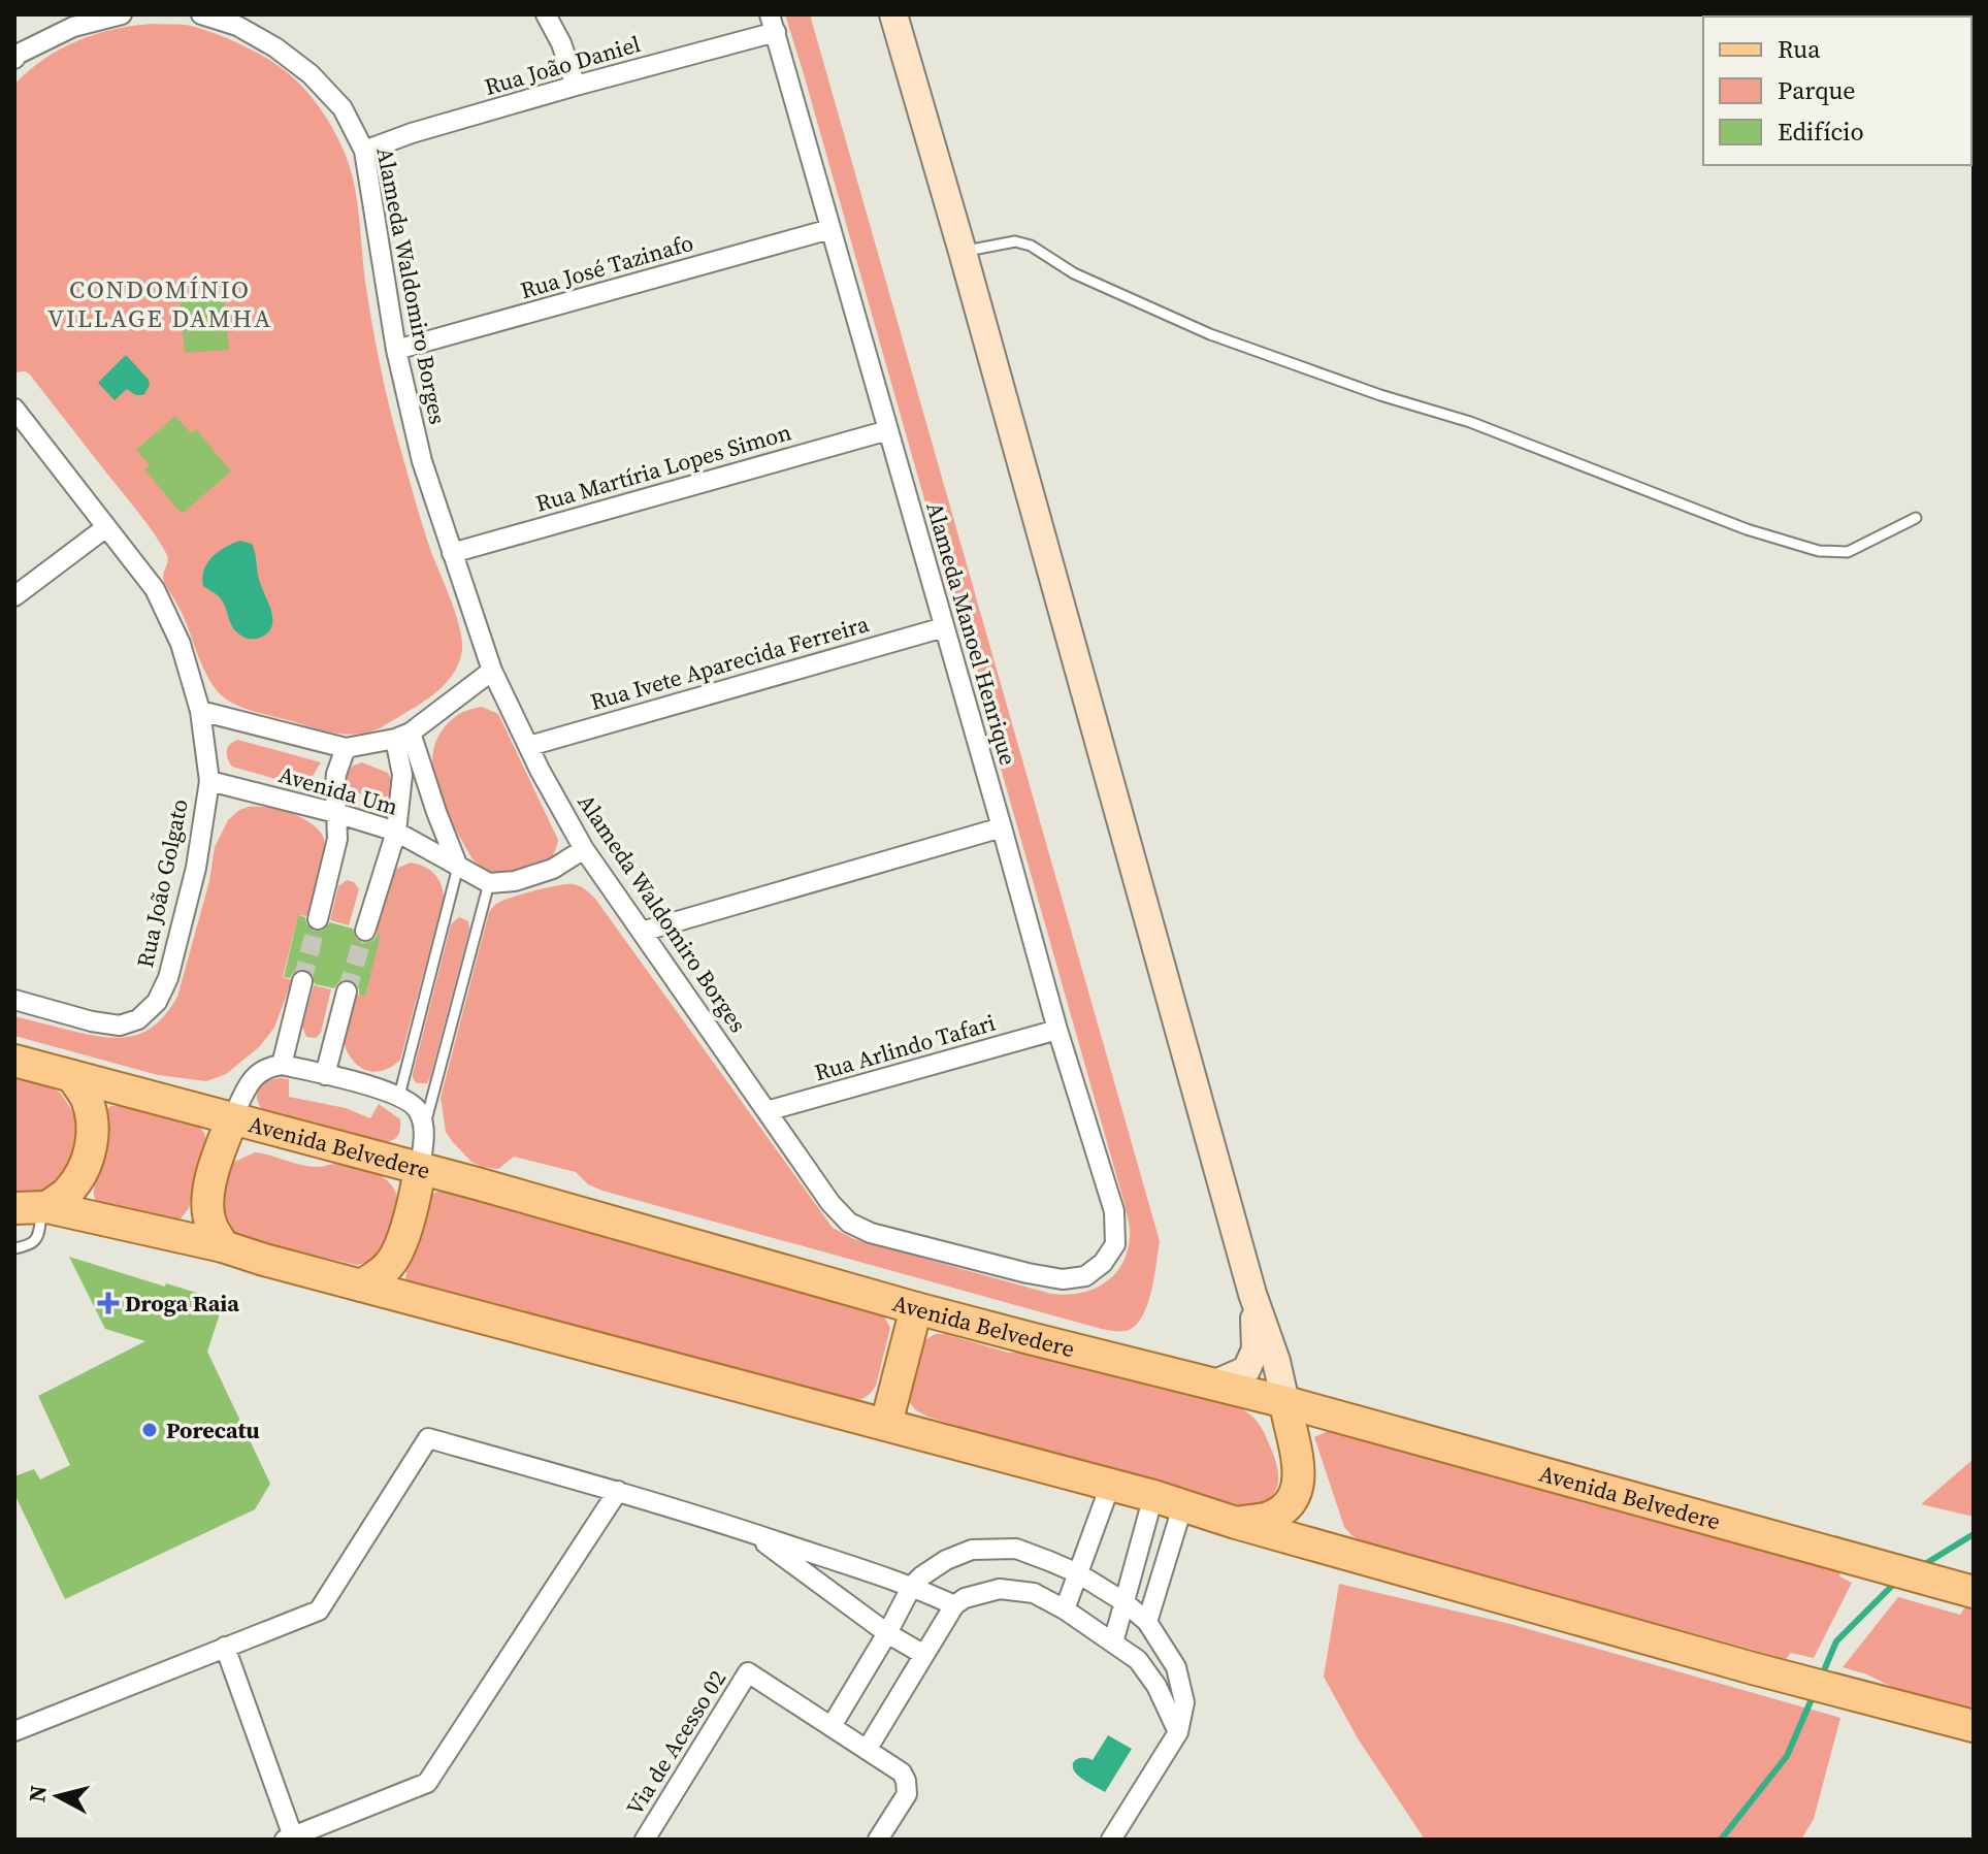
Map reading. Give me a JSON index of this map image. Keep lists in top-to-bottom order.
{
  "streets": {
    "main road": ["Avenida Belvedere"],
    "street": [
      "Rua João Daniel",
      "Rua José Tazinafo",
      "Alameda Waldomiro Borges",
      "Rua Martíria Lopes Simon",
      "Alameda Manoel Henrique",
      "Rua Ivete Aparecida Ferreira",
      "Avenida Um",
      "Rua João Golgato",
      "Rua Arlindo Tafari",
      "Via de Acesso 02"
    ]
  },
  "crossings": [
    ["Rua João Daniel", "Alameda Waldomiro Borges"],
    ["Rua João Daniel", "Alameda Manoel Henrique"],
    ["Rua José Tazinafo", "Alameda Waldomiro Borges"],
    ["Rua José Tazinafo", "Alameda Manoel Henrique"],
    ["Alameda Waldomiro Borges", "Rua Martíria Lopes Simon"],
    ["Alameda Waldomiro Borges", "Alameda Manoel Henrique"],
    ["Alameda Waldomiro Borges", "Rua Ivete Aparecida Ferreira"],
    ["Alameda Waldomiro Borges", "Avenida Um"],
    ["Alameda Waldomiro Borges", "Rua Arlindo Tafari"],
    ["Rua Martíria Lopes Simon", "Alameda Manoel Henrique"],
    ["Alameda Manoel Henrique", "Rua Ivete Aparecida Ferreira"],
    ["Alameda Manoel Henrique", "Rua Arlindo Tafari"],
    ["Avenida Um", "Rua João Golgato"]
  ],
  "districts": ["CONDOMÍNIO VILLAGE DAMHA"],
  "places": {
    "health": ["Droga Raia"],
    "other": ["Porecatu"]
  },
  "legend": ["Rua", "Parque", "Edifício"],
  "north": "left"
}
